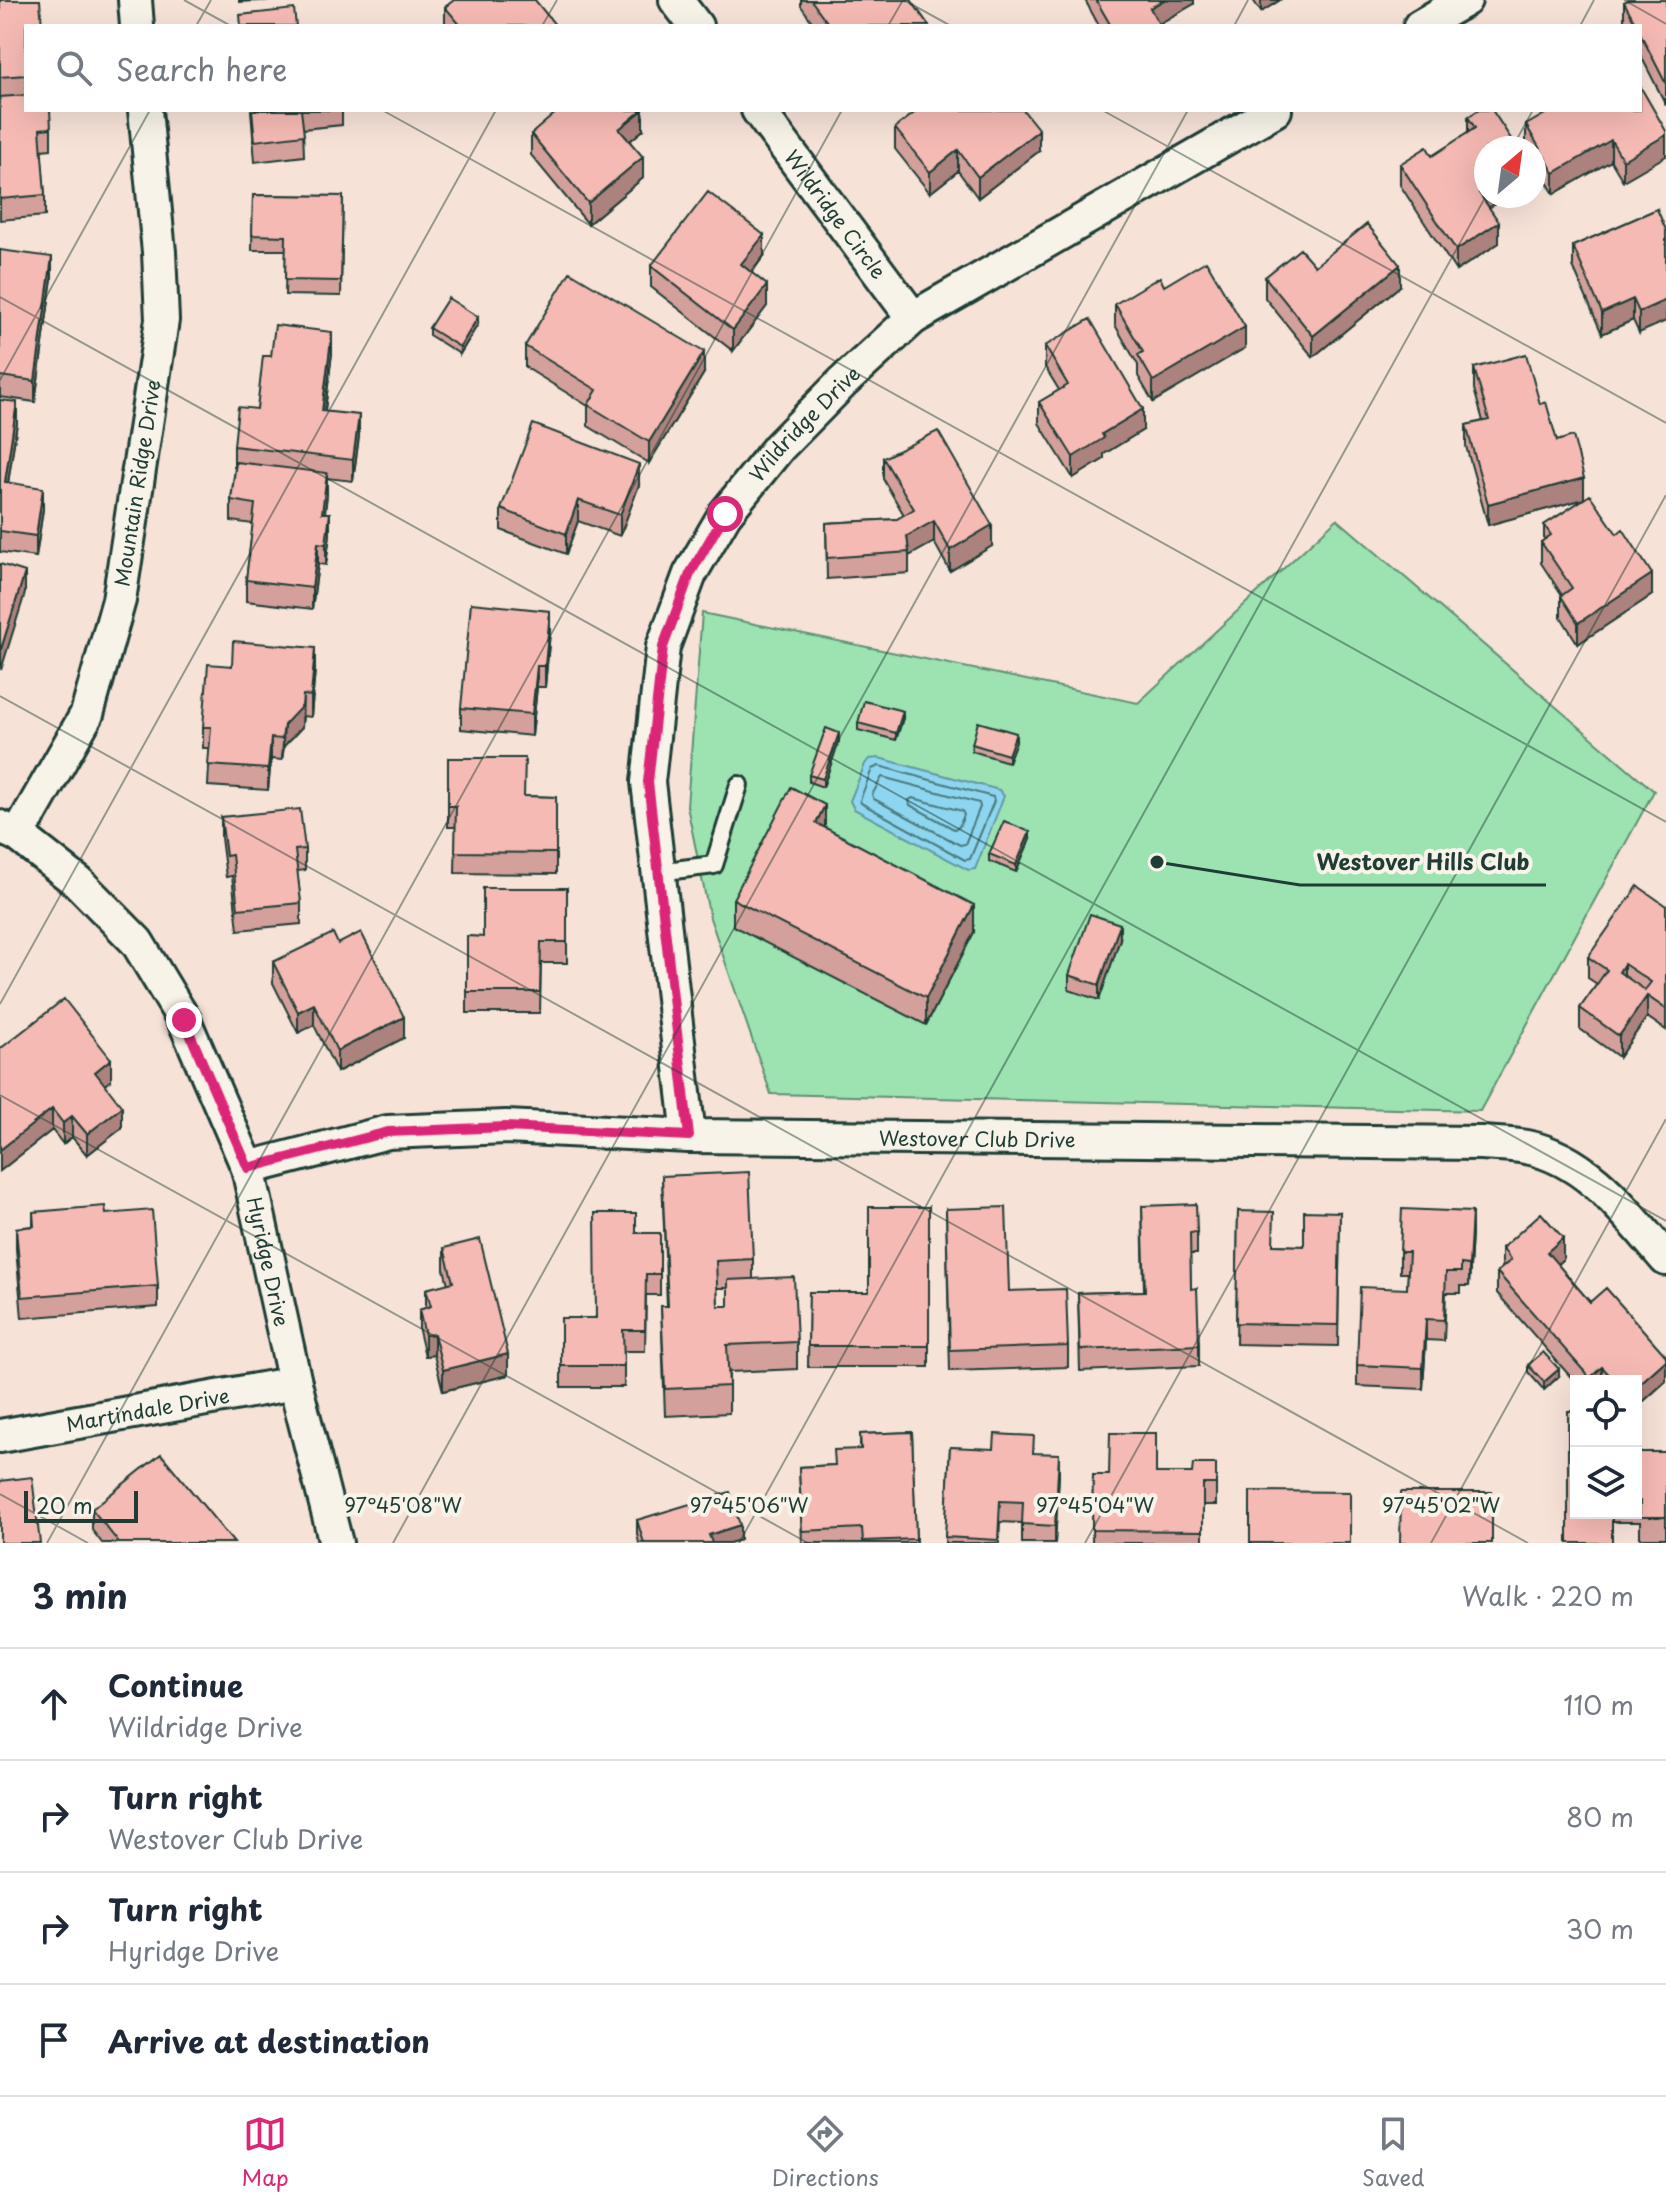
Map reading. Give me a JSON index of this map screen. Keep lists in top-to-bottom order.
{
  "streets": {
    "street": [
      "Wildridge Circle",
      "Wildridge Drive",
      "Mountain Ridge Drive",
      "Westover Club Drive",
      "Hyridge Drive",
      "Martindale Drive"
    ]
  },
  "crossings": [
    ["Wildridge Circle", "Wildridge Drive"],
    ["Wildridge Drive", "Westover Club Drive"],
    ["Mountain Ridge Drive", "Hyridge Drive"],
    ["Westover Club Drive", "Hyridge Drive"],
    ["Hyridge Drive", "Martindale Drive"]
  ],
  "places": ["Westover Hills Club"],
  "scale_bar": "20 m",
  "north": "top right",
  "page": {
    "search": "Search here",
    "scale": "20 m",
    "heading": ["3 min", "Walk · 220 m"],
    "list": [
      ["Continue", "Wildridge Drive", "110 m"],
      ["Turn right", "Westover Club Drive", "80 m"],
      ["Turn right", "Hyridge Drive", "30 m"],
      "Arrive at destination"
    ],
    "nav": ["Map", "Directions", "Saved"]
  },
  "coordinates": [
    "97°45'08\"W",
    "97°45'06\"W",
    "97°45'04\"W",
    "97°45'02\"W"
  ]
}
